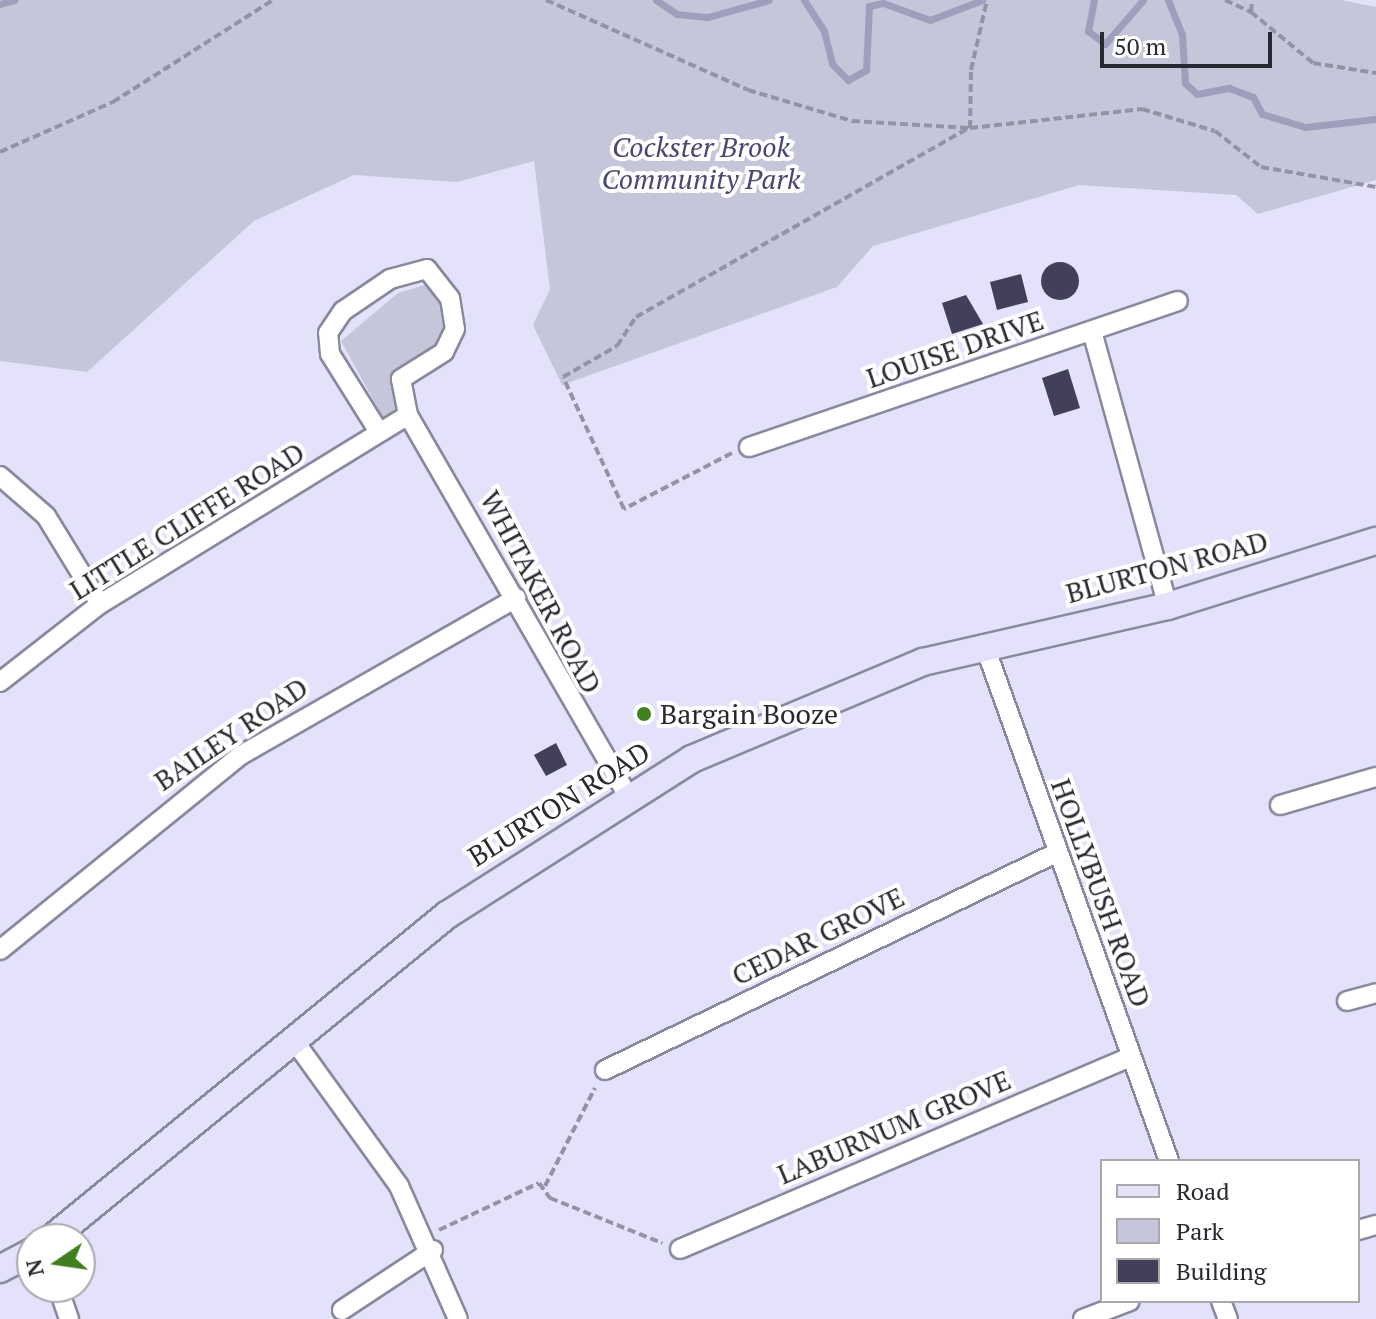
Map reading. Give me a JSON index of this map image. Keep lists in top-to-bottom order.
{
  "streets": {
    "street": [
      "LOUISE DRIVE",
      "LITTLE CLIFFE ROAD",
      "BLURTON ROAD",
      "WHITAKER ROAD",
      "BAILEY ROAD",
      "HOLLYBUSH ROAD",
      "CEDAR GROVE",
      "LABURNUM GROVE"
    ]
  },
  "crossings": [
    ["LITTLE CLIFFE ROAD", "WHITAKER ROAD"],
    ["BLURTON ROAD", "WHITAKER ROAD"],
    ["BLURTON ROAD", "HOLLYBUSH ROAD"],
    ["WHITAKER ROAD", "BAILEY ROAD"],
    ["HOLLYBUSH ROAD", "CEDAR GROVE"],
    ["HOLLYBUSH ROAD", "LABURNUM GROVE"]
  ],
  "parks": ["Cockster Brook Community Park"],
  "places": ["Bargain Booze"],
  "legend": ["Road", "Park", "Building"],
  "scale_bar": "50 m",
  "north": "left"
}
